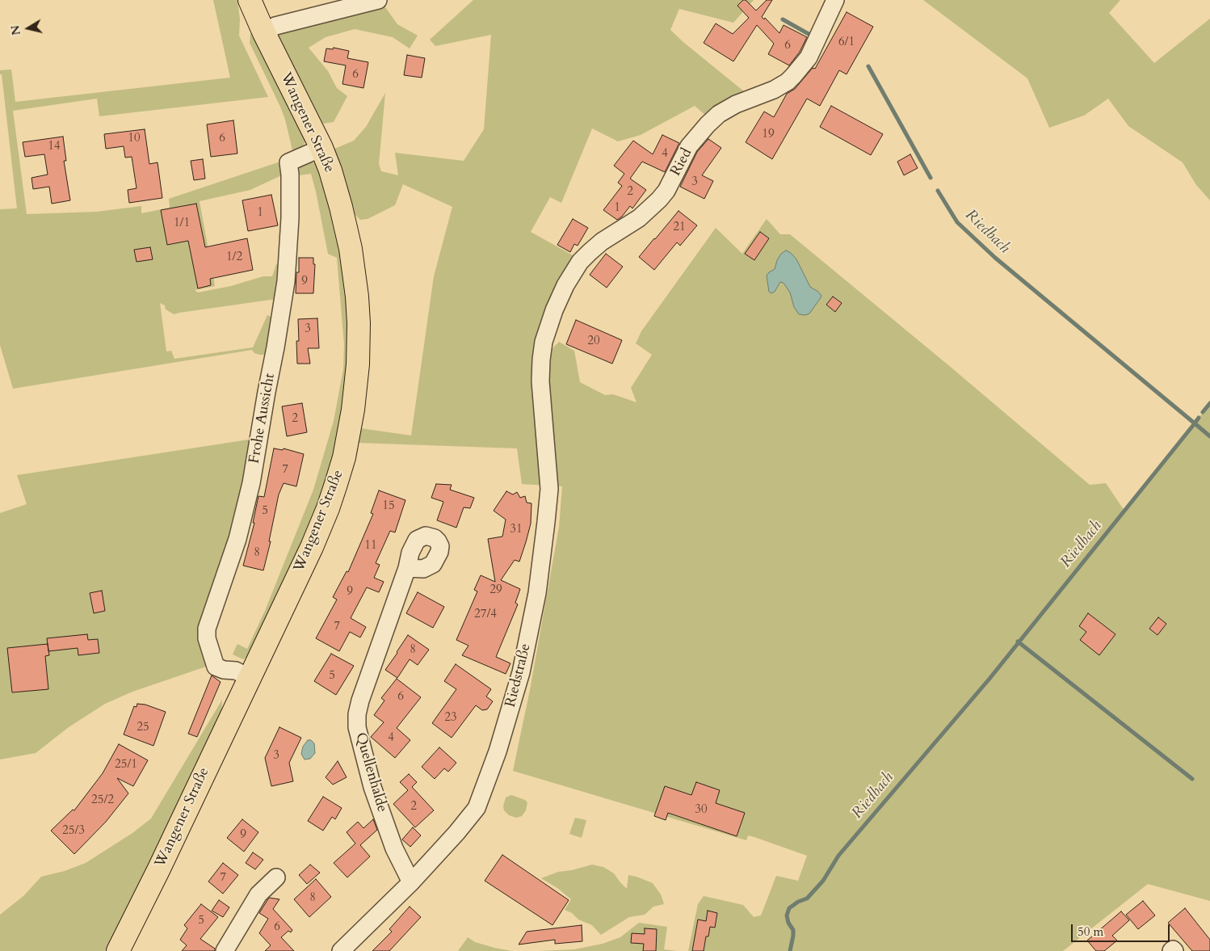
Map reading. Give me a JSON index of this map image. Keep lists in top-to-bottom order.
{
  "streets": {
    "main road": ["Wangener Straße"],
    "street": [
      "Ried",
      "Frohe Aussicht",
      "Riedstraße",
      "Quellenhalde"
    ]
  },
  "crossings": [
    ["Wangener Straße", "Frohe Aussicht"],
    ["Ried", "Riedstraße"],
    ["Riedstraße", "Quellenhalde"]
  ],
  "water": ["Riedbach"],
  "house_numbers": [
    "6/1",
    "6",
    "6",
    "19",
    "10",
    "6",
    "14",
    "4",
    "3",
    "2",
    "1",
    "1",
    "1/1",
    "21",
    "1/2",
    "9",
    "3",
    "20",
    "2",
    "7",
    "15",
    "5",
    "31",
    "11",
    "8",
    "29",
    "9",
    "27/4",
    "7",
    "8",
    "5",
    "6",
    "23",
    "25",
    "4",
    "3",
    "25/1",
    "25/2",
    "2",
    "30",
    "25/3",
    "9",
    "7",
    "8",
    "5",
    "6"
  ],
  "scale_bar": "50 m",
  "north": "left"
}
